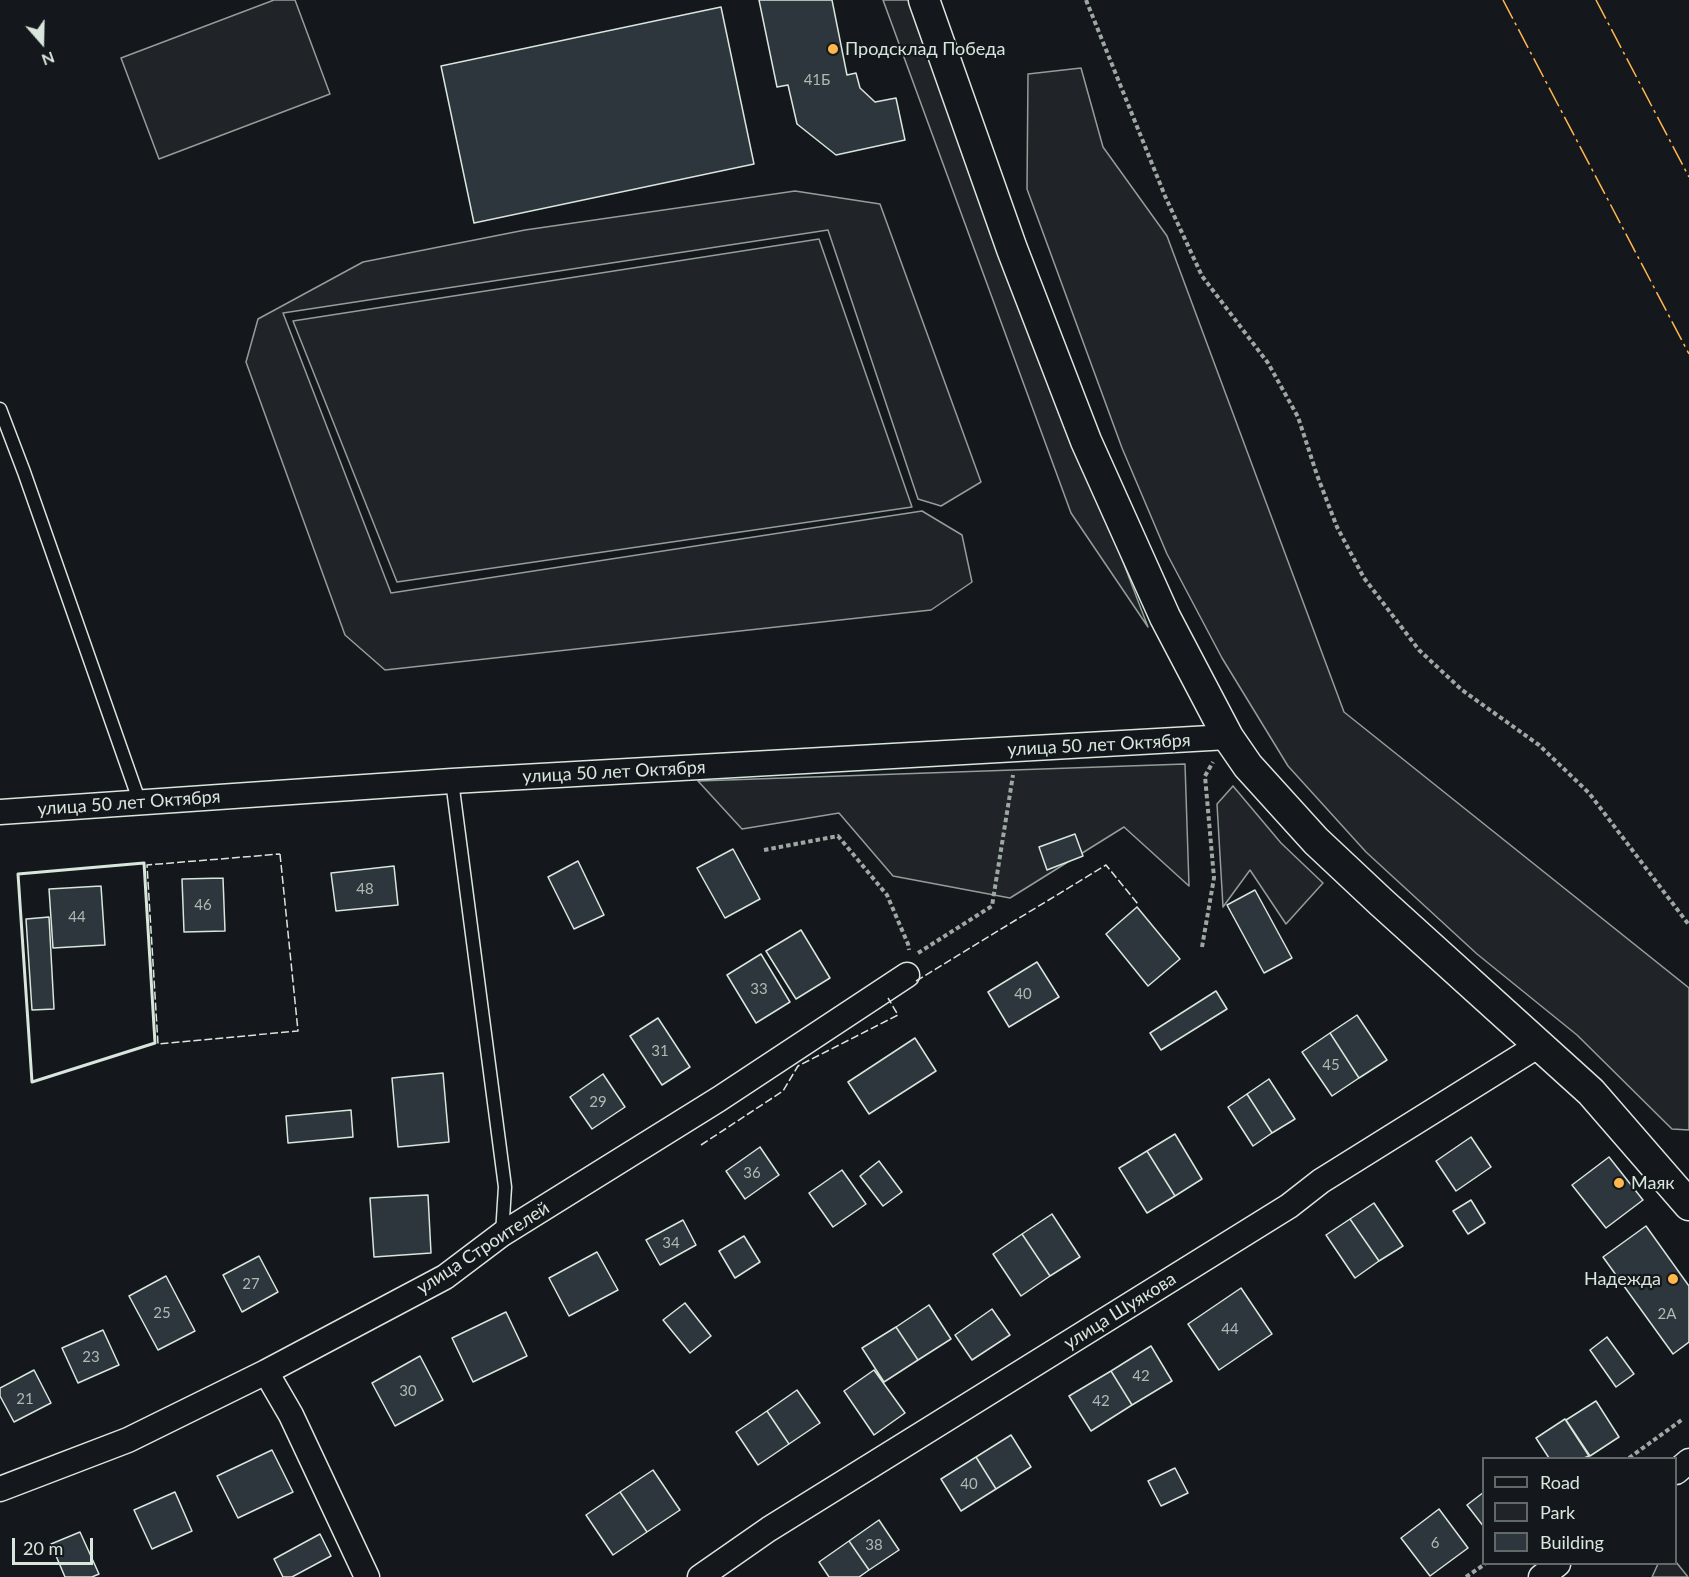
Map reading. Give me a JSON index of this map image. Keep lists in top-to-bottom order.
{
  "streets": {
    "street": ["улица 50 лет Октября", "улица Строителей", "улица Шуякова"]
  },
  "places": ["Продсклад Победа", "Маяк", "Надежда"],
  "house_numbers": [
    "41Б",
    "48",
    "46",
    "44",
    "33",
    "40",
    "31",
    "45",
    "29",
    "36",
    "34",
    "27",
    "25",
    "2А",
    "44",
    "23",
    "42",
    "30",
    "21",
    "42",
    "40",
    "6",
    "38"
  ],
  "legend": ["Road", "Park", "Building"],
  "scale_bar": "20 m",
  "north": "bottom"
}
